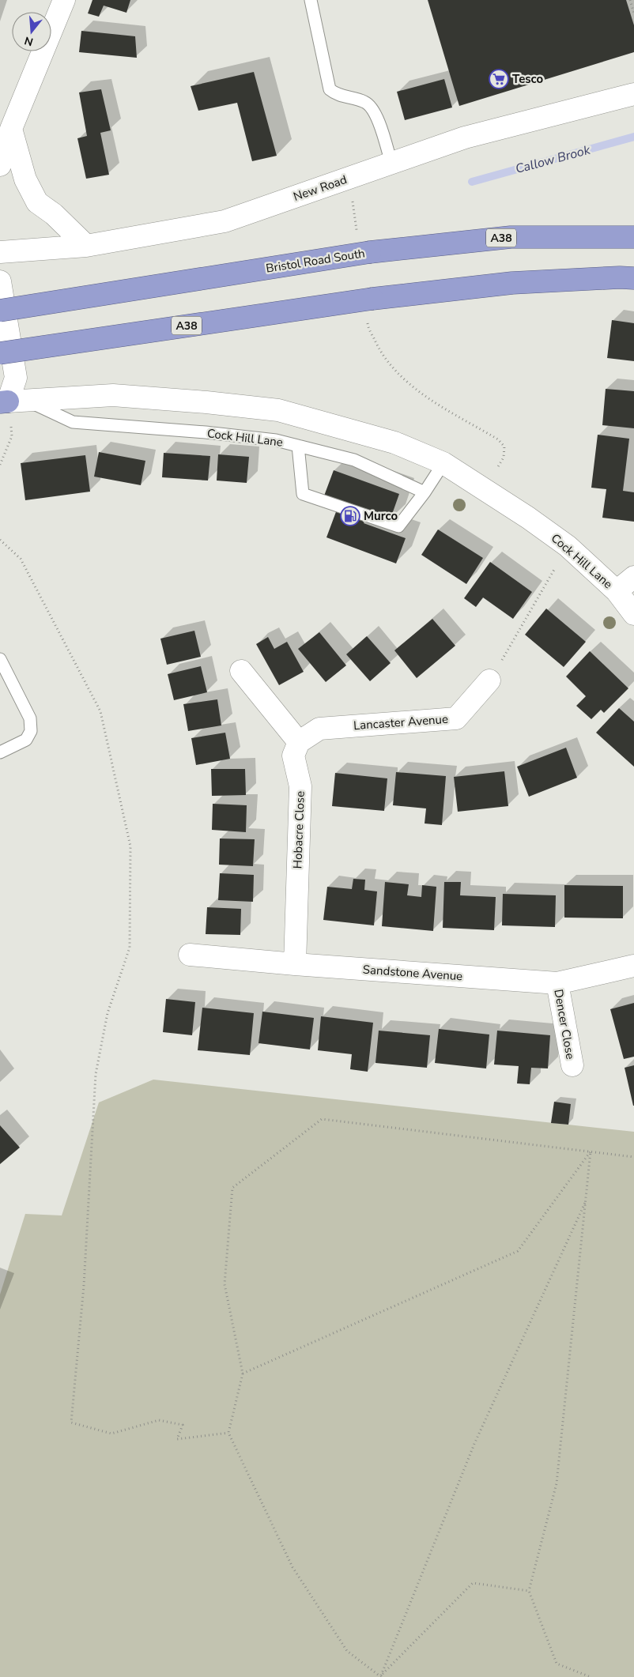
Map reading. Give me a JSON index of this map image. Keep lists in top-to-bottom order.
{
  "streets": {
    "highway": ["A38", "Bristol Road South"],
    "street": [
      "New Road",
      "Cock Hill Lane",
      "Lancaster Avenue",
      "Hobacre Close",
      "Sandstone Avenue",
      "Dencer Close"
    ]
  },
  "crossings": [
    ["Lancaster Avenue", "Hobacre Close"],
    ["Hobacre Close", "Sandstone Avenue"],
    ["Sandstone Avenue", "Dencer Close"]
  ],
  "water": ["Callow Brook"],
  "places": {
    "supermarket": ["Tesco"],
    "fuel station": ["Murco"]
  },
  "north": "bottom"
}
